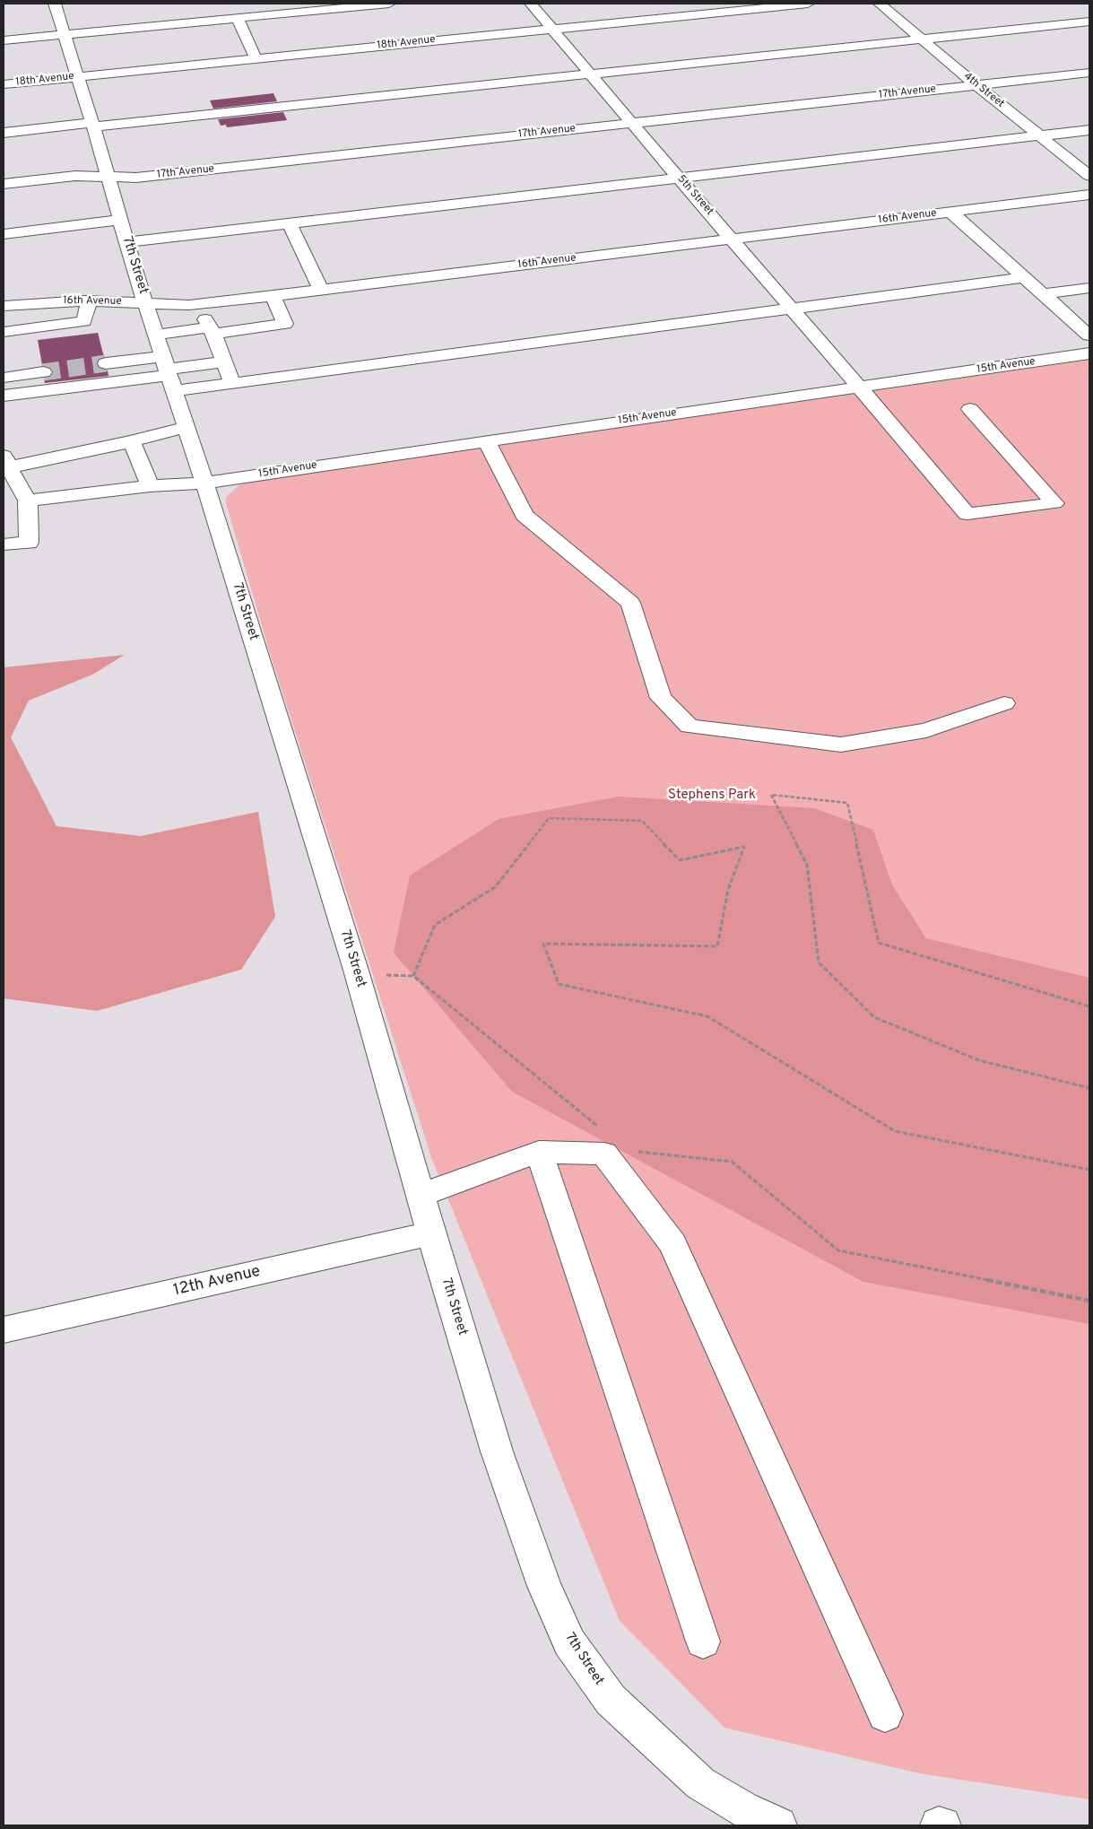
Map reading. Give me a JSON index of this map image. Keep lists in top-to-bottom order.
{
  "streets": {
    "street": [
      "18th Avenue",
      "4th Street",
      "17th Avenue",
      "5th Street",
      "16th Avenue",
      "7th Street",
      "15th Avenue",
      "12th Avenue"
    ]
  },
  "crossings": [
    ["18th Avenue", "5th Street"],
    ["18th Avenue", "7th Street"],
    ["4th Street", "17th Avenue"],
    ["17th Avenue", "5th Street"],
    ["17th Avenue", "7th Street"],
    ["5th Street", "16th Avenue"],
    ["5th Street", "15th Avenue"],
    ["16th Avenue", "7th Street"],
    ["7th Street", "15th Avenue"],
    ["7th Street", "12th Avenue"]
  ],
  "parks": ["Stephens Park"]
}
